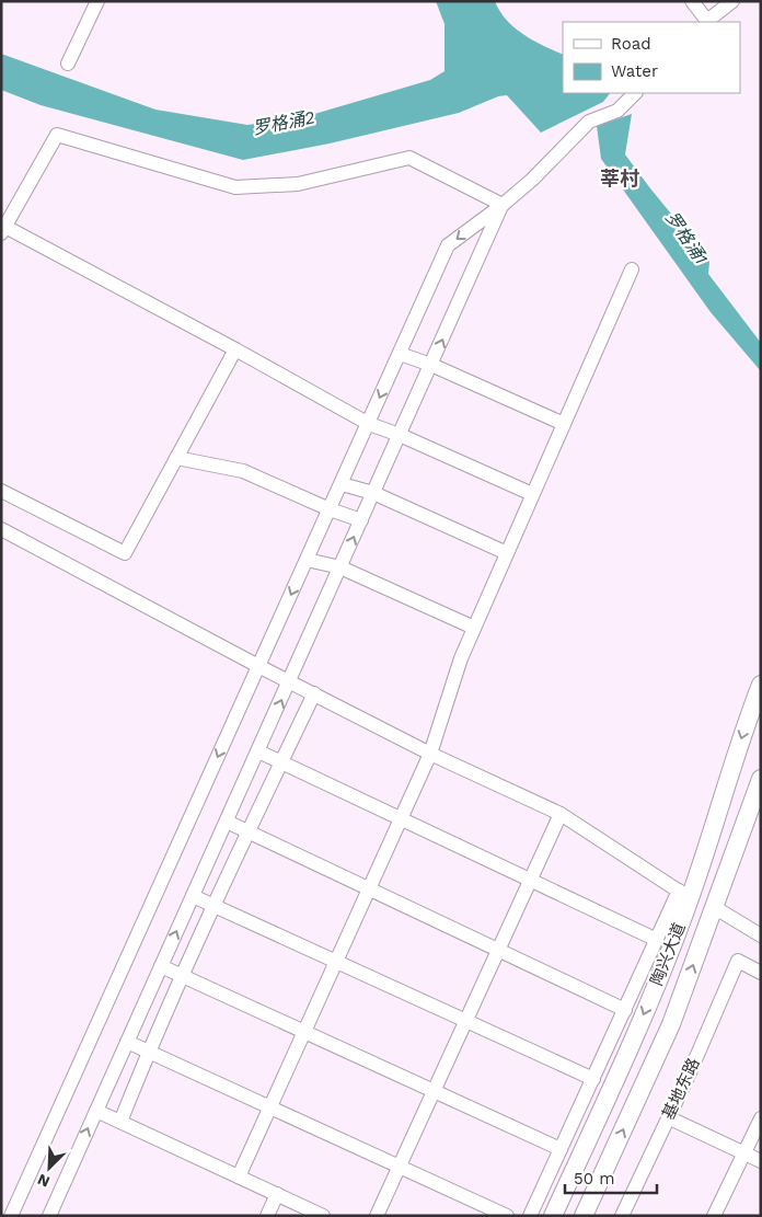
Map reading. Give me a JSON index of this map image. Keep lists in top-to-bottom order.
{
  "streets": {
    "main road": ["陶兴大道"],
    "street": ["基地东路"]
  },
  "districts": ["莘村"],
  "water": ["罗格涌2", "罗格涌1"],
  "legend": ["Road", "Water"],
  "scale_bar": "50 m",
  "north": "bottom left"
}
